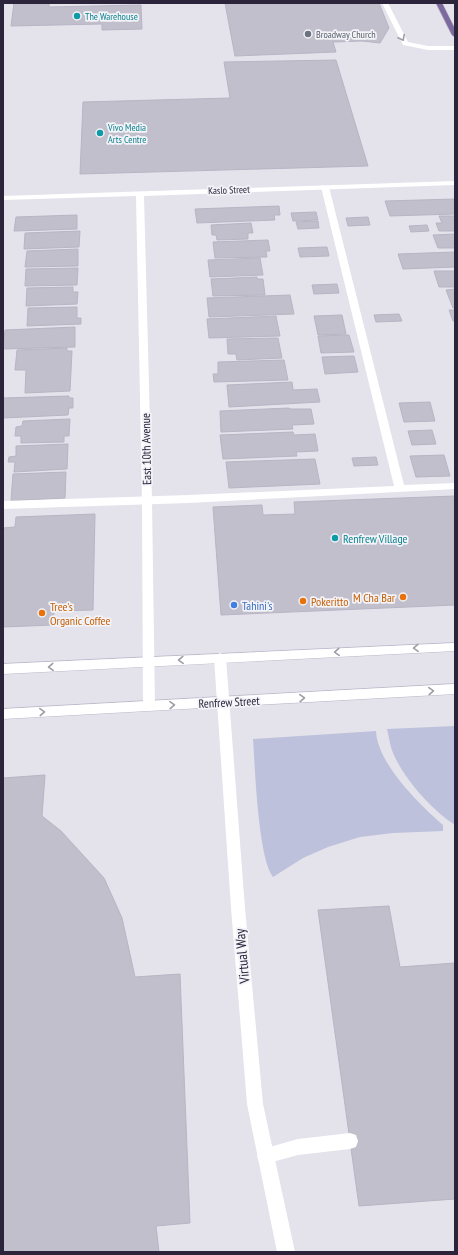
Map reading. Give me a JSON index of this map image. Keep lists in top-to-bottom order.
{
  "streets": {
    "street": [
      "Kaslo Street",
      "East 10th Avenue",
      "Renfrew Street",
      "Virtual Way"
    ]
  },
  "crossings": [
    ["Kaslo Street", "East 10th Avenue"],
    ["East 10th Avenue", "Renfrew Street"],
    ["Renfrew Street", "Virtual Way"]
  ],
  "places": [
    "The Warehouse",
    "Broadway Church",
    "Vivo Media Arts Centre",
    "Renfrew Village",
    "M Cha Bar",
    "Pokeritto",
    "Tahini's",
    "Tree's Organic Coffee"
  ]
}
